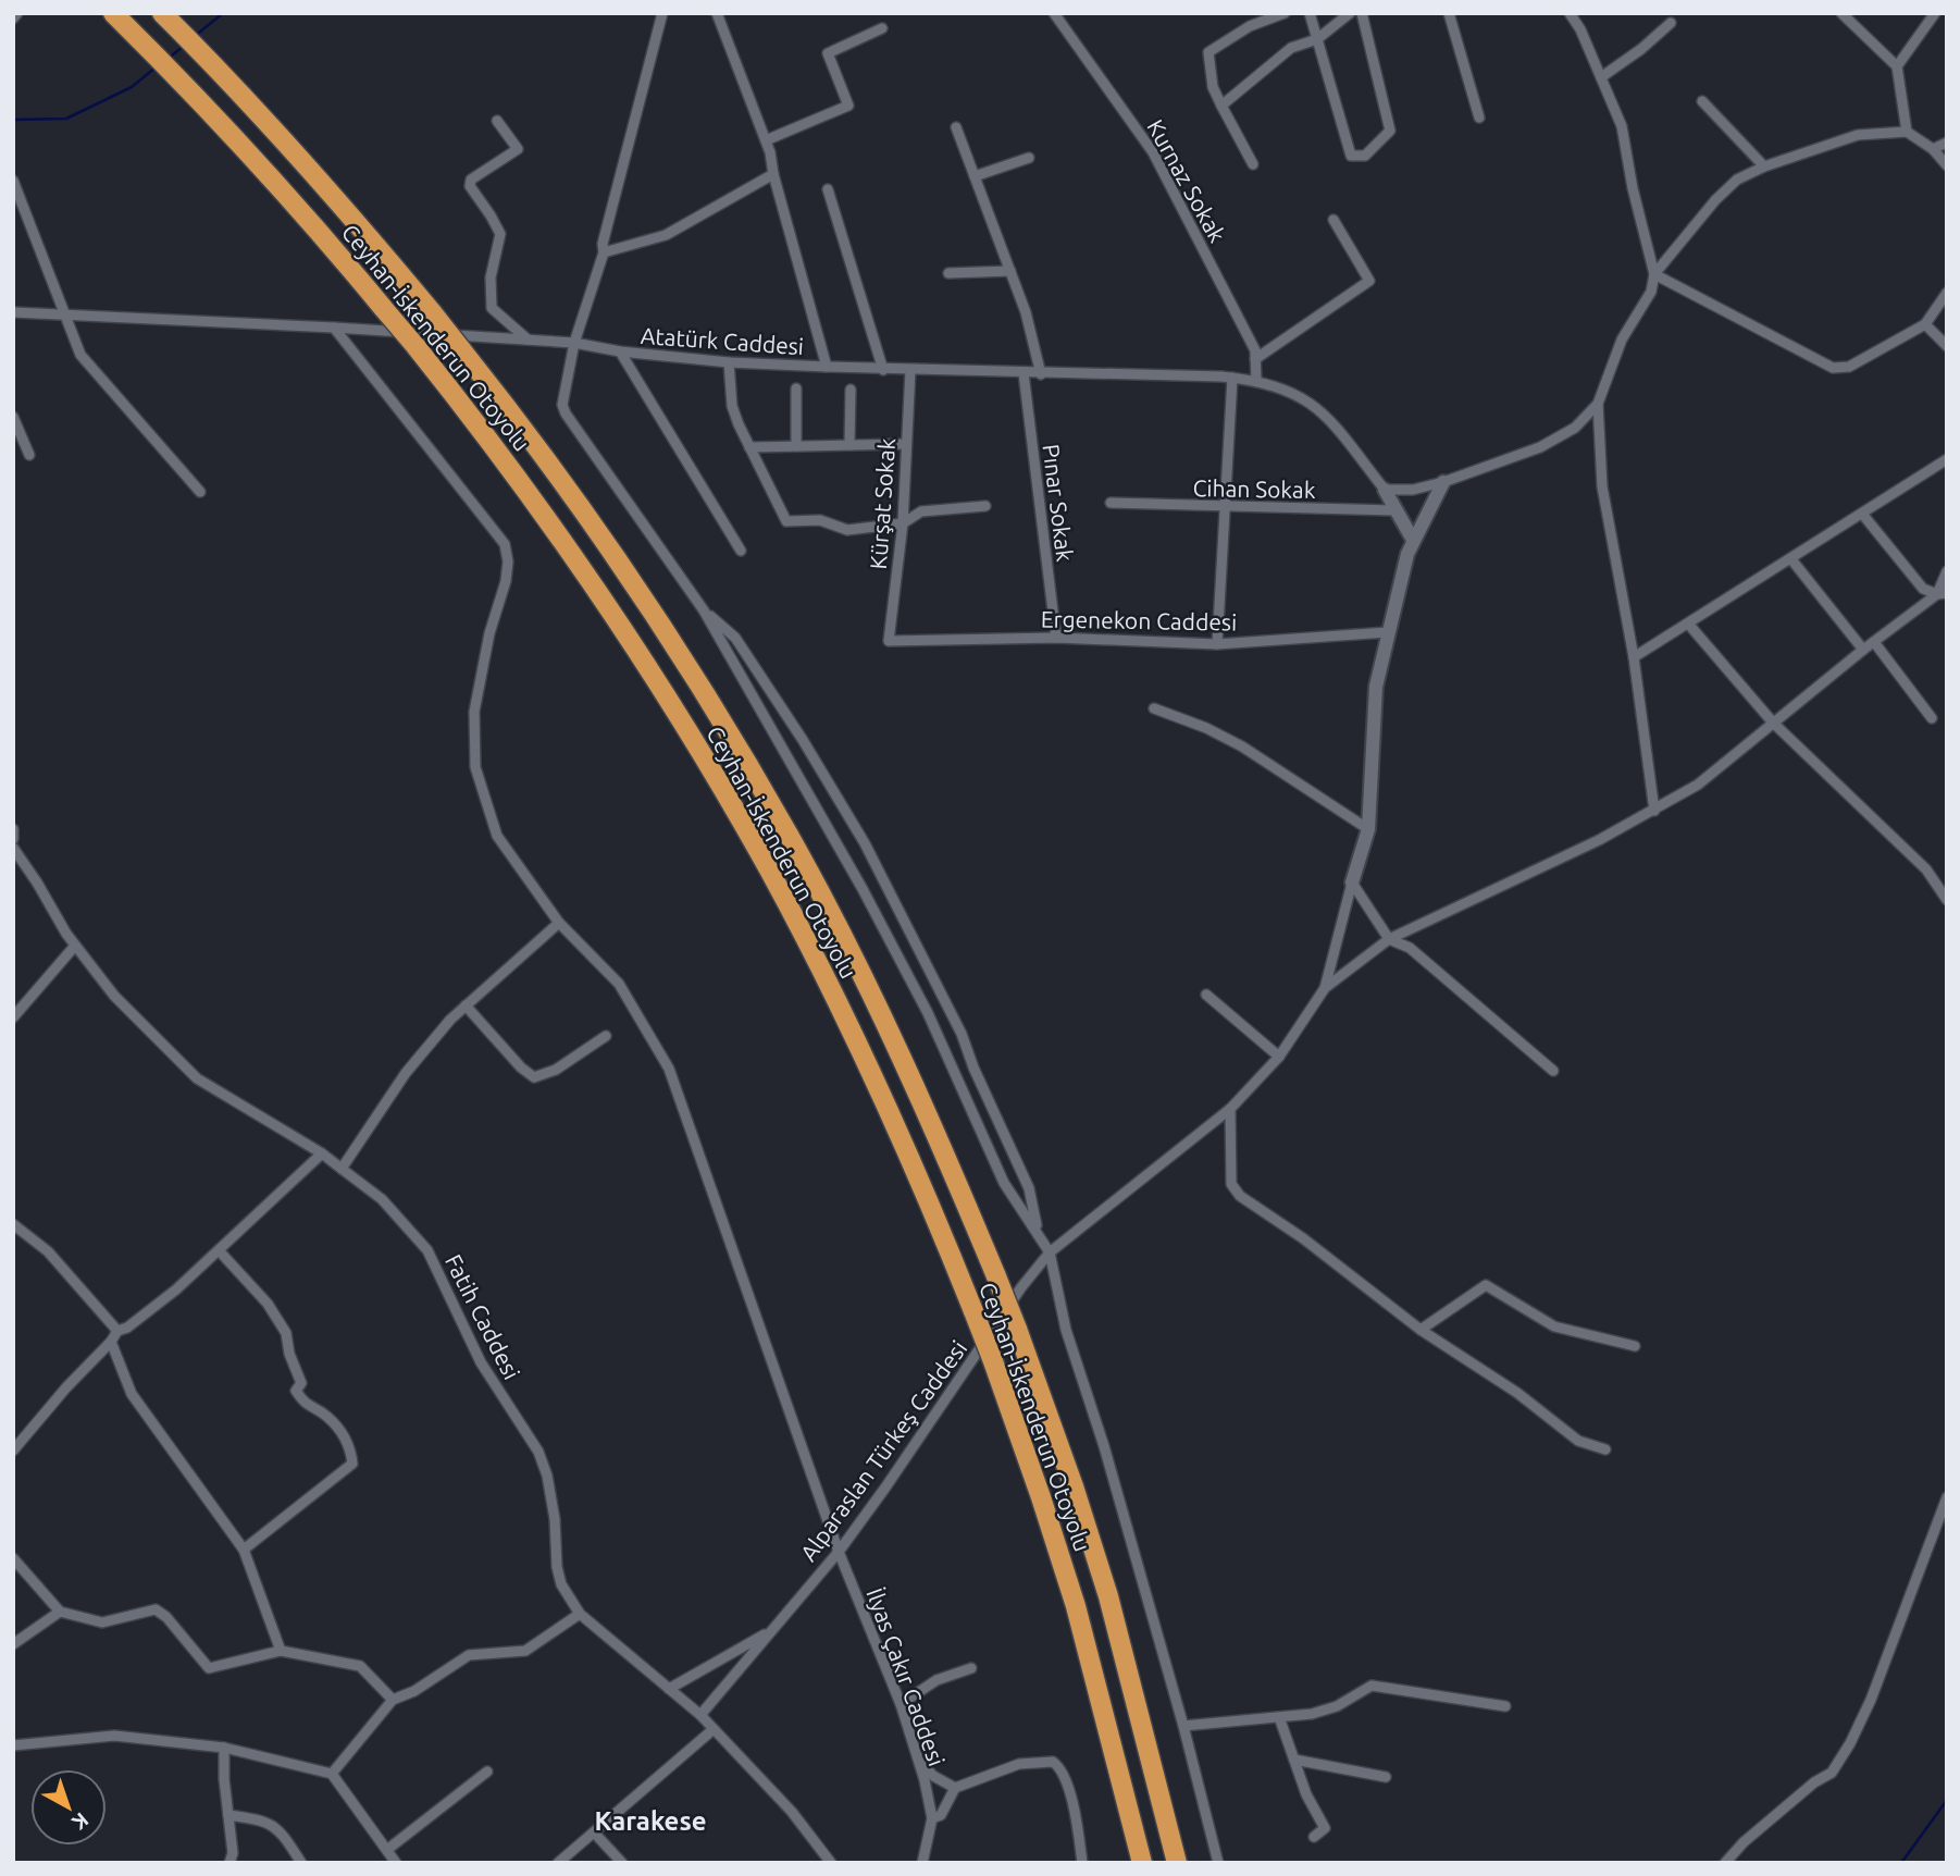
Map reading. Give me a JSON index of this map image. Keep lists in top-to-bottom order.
{
  "streets": {
    "highway": ["Ceyhan-İskenderun Otoyolu"],
    "street": [
      "Kurnaz Sokak",
      "Atatürk Caddesi",
      "Cihan Sokak",
      "Pınar Sokak",
      "Kürşat Sokak",
      "Ergenekon Caddesi",
      "Fatih Caddesi",
      "Alparaslan Türkeş Caddesi",
      "İlyas Çakır Caddesi"
    ]
  },
  "crossings": [
    ["Kurnaz Sokak", "Atatürk Caddesi"],
    ["Atatürk Caddesi", "Pınar Sokak"],
    ["Atatürk Caddesi", "Kürşat Sokak"],
    ["Atatürk Caddesi", "İlyas Çakır Caddesi"],
    ["Pınar Sokak", "Ergenekon Caddesi"],
    ["Kürşat Sokak", "Ergenekon Caddesi"],
    ["Fatih Caddesi", "Alparaslan Türkeş Caddesi"],
    ["Alparaslan Türkeş Caddesi", "İlyas Çakır Caddesi"]
  ],
  "districts": ["Karakese"],
  "north": "bottom right"
}
